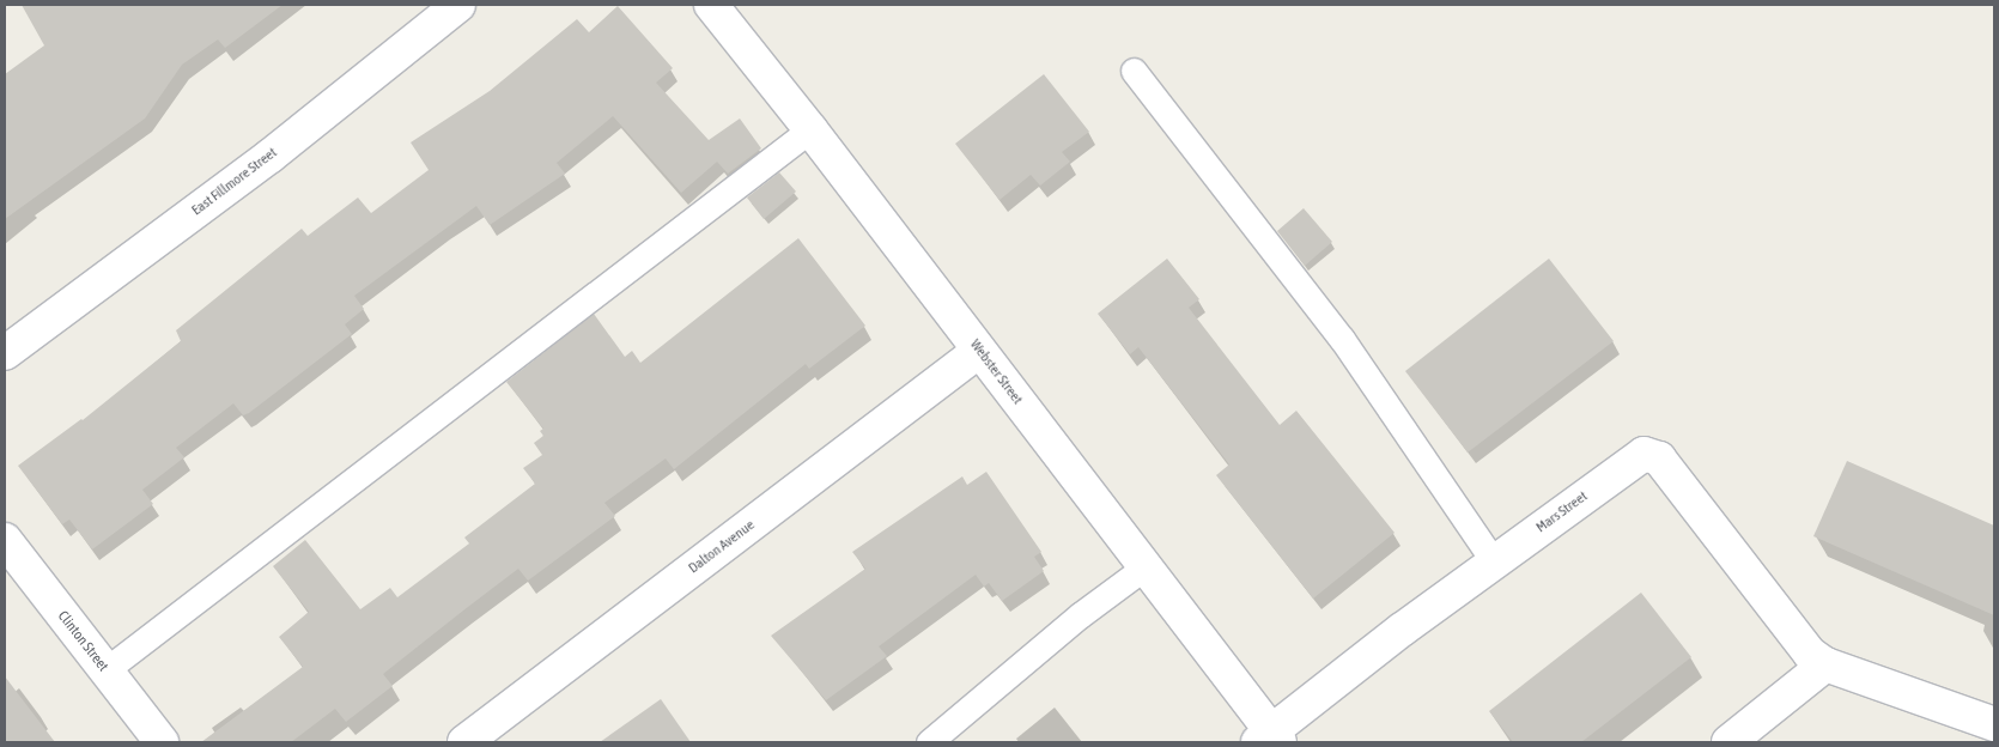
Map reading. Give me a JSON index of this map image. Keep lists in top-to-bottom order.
{
  "streets": {
    "street": [
      "East Fillmore Street",
      "Webster Street",
      "Mars Street",
      "Dalton Avenue",
      "Clinton Street"
    ]
  },
  "crossings": [
    ["Webster Street", "Mars Street"],
    ["Webster Street", "Dalton Avenue"]
  ]
}
